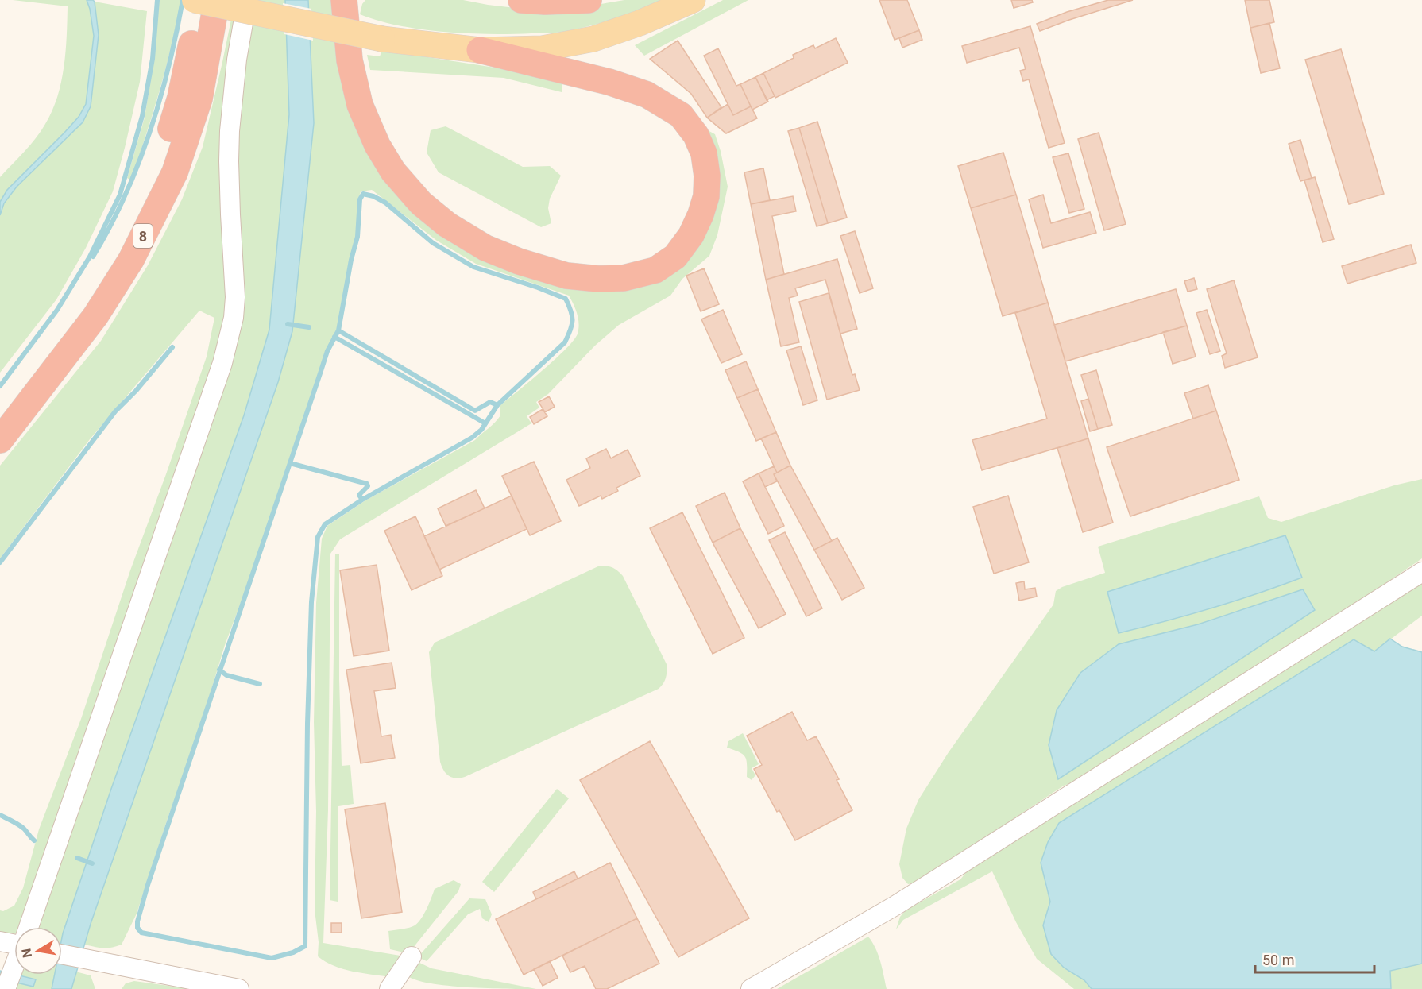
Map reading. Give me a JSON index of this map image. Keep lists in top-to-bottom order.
{
  "streets": {
    "highway": ["8"]
  },
  "scale_bar": "50 m",
  "north": "left"
}
